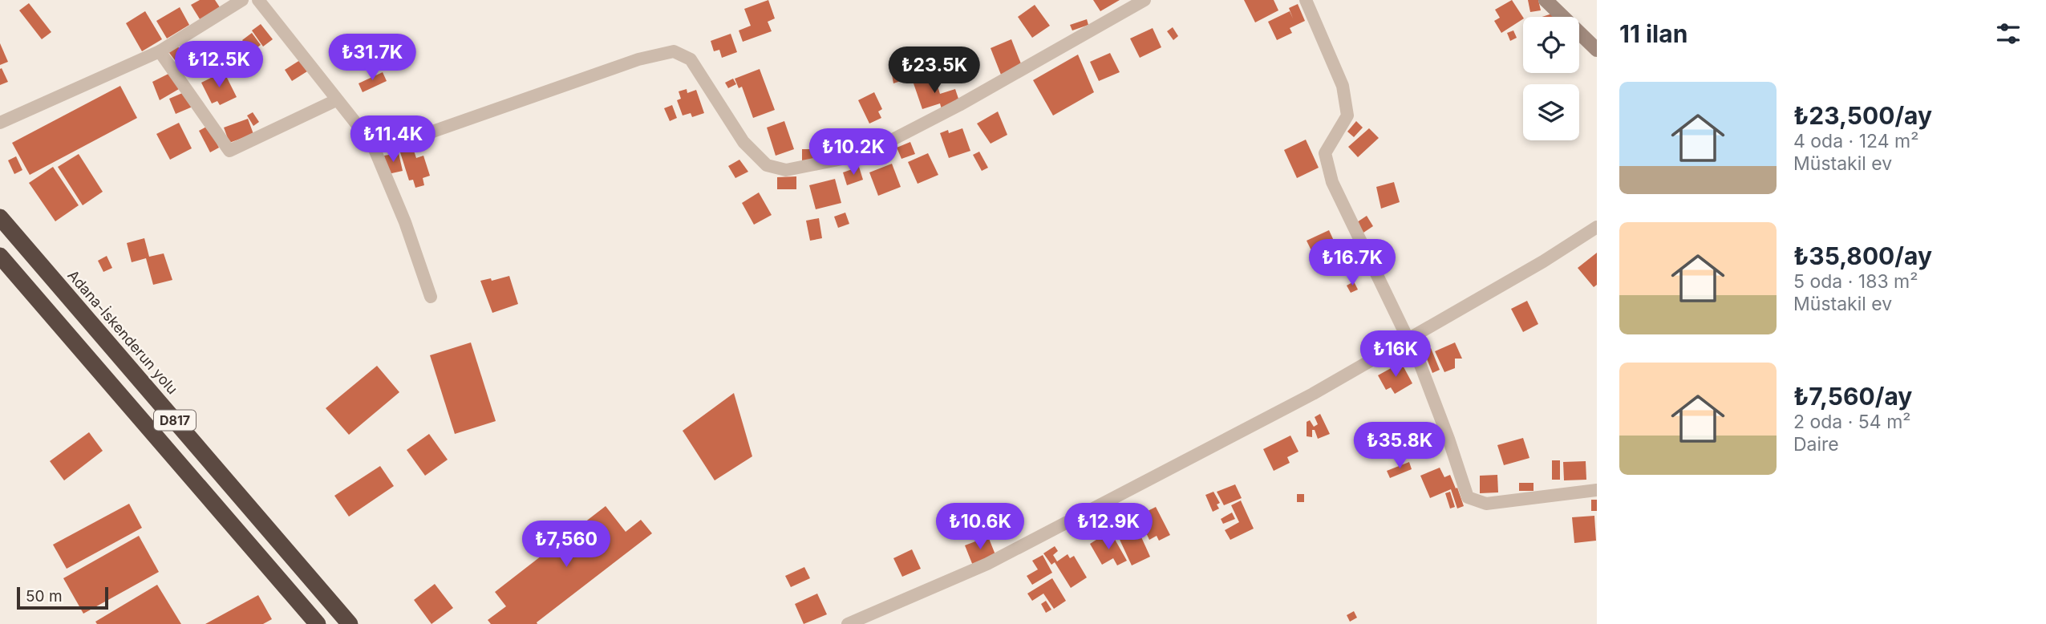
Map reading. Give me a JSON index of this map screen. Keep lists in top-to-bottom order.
{
  "streets": {
    "highway": ["Adana-İskenderun yolu", "D817"]
  },
  "scale_bar": "50 m",
  "page": {
    "heading": "11 ilan",
    "price": [
      "₺31.7K",
      "₺12.5K",
      "₺23.5K",
      "₺11.4K",
      "₺10.2K",
      "₺16.7K",
      "₺16K",
      "₺35.8K",
      "₺10.6K",
      "₺12.9K",
      "₺7,560"
    ],
    "list": [
      {
        "name": "₺23,500/ay",
        "note": "4 oda · 124 m² · Müstakil ev"
      },
      {
        "name": "₺35,800/ay",
        "note": "5 oda · 183 m² · Müstakil ev"
      },
      {
        "name": "₺7,560/ay",
        "note": "2 oda · 54 m² · Daire"
      }
    ],
    "scale": "50 m"
  }
}
